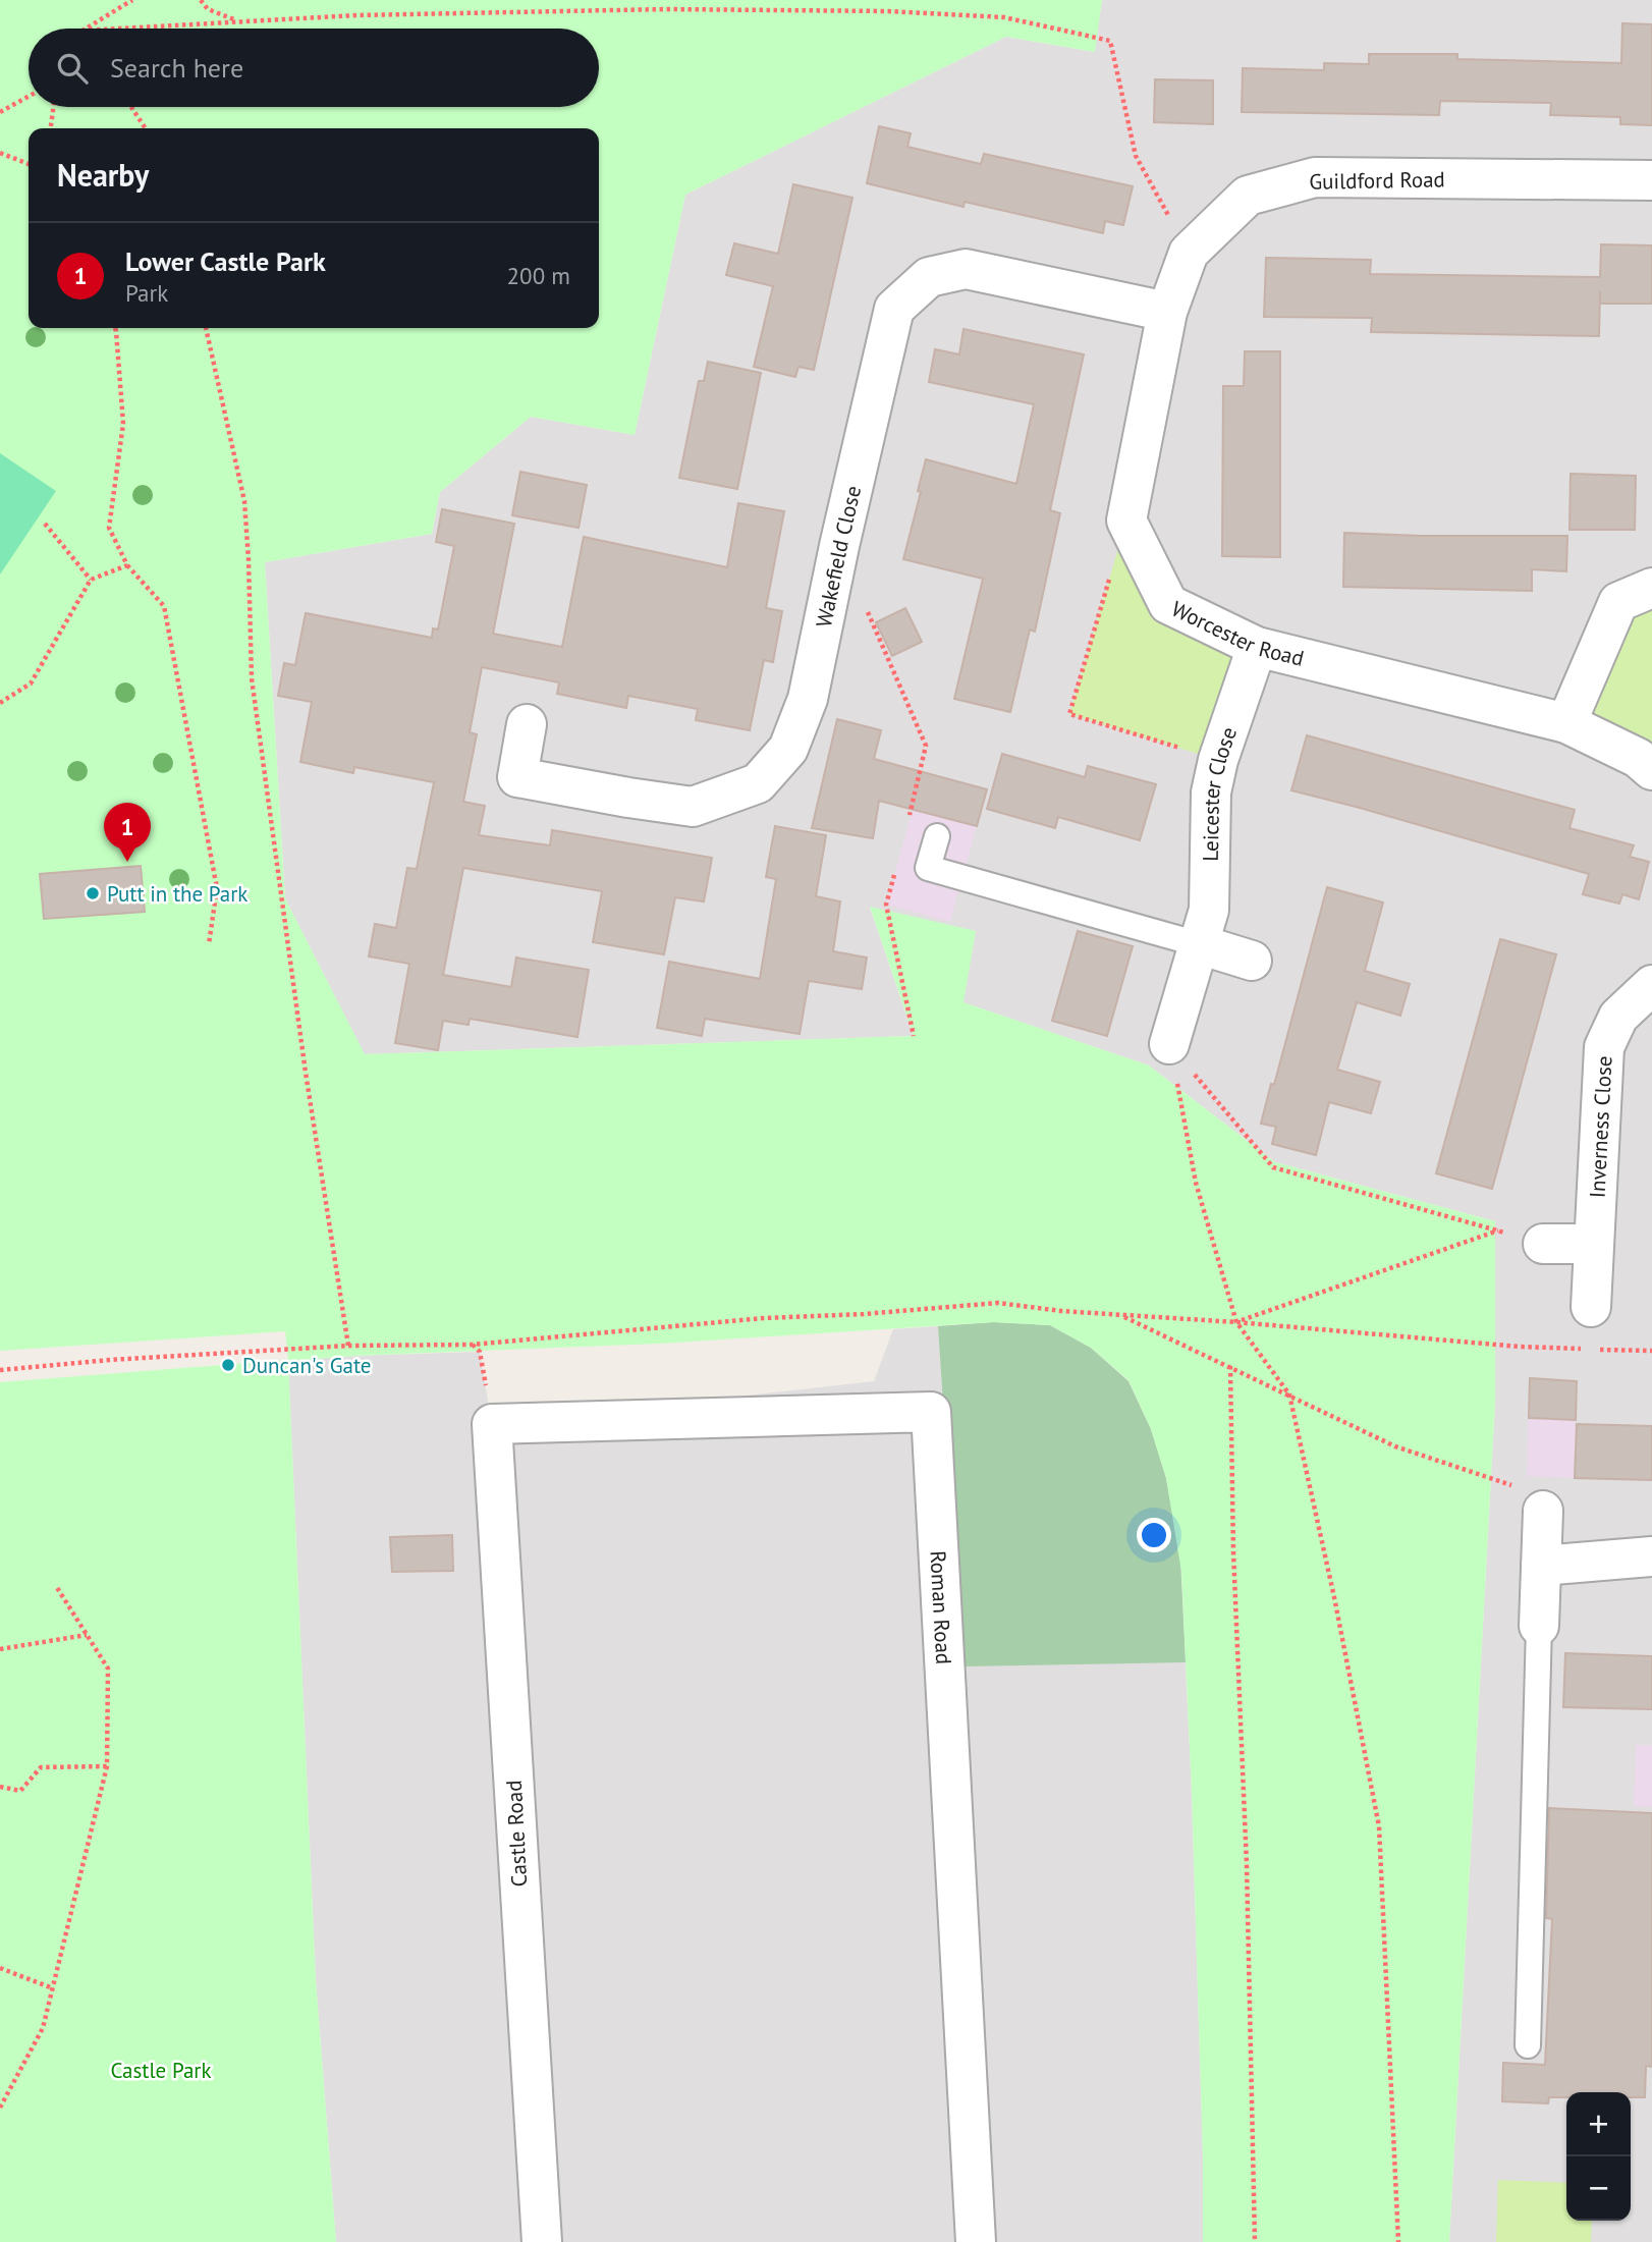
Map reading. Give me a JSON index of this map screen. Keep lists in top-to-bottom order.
{
  "streets": {
    "street": [
      "Guildford Road",
      "Wakefield Close",
      "Worcester Road",
      "Leicester Close",
      "Inverness Close",
      "Roman Road",
      "Castle Road"
    ]
  },
  "crossings": [
    ["Guildford Road", "Wakefield Close"],
    ["Worcester Road", "Leicester Close"],
    ["Roman Road", "Castle Road"]
  ],
  "parks": ["Castle Park"],
  "places": ["Putt in the Park", "Duncan's Gate"],
  "page": {
    "search": "Search here",
    "heading": "Nearby",
    "list": [
      {
        "mark": "1",
        "name": "Lower Castle Park",
        "note": "Park",
        "value": "200 m"
      }
    ],
    "pins": "1",
    "map_buttons": ["+", "−"]
  }
}
